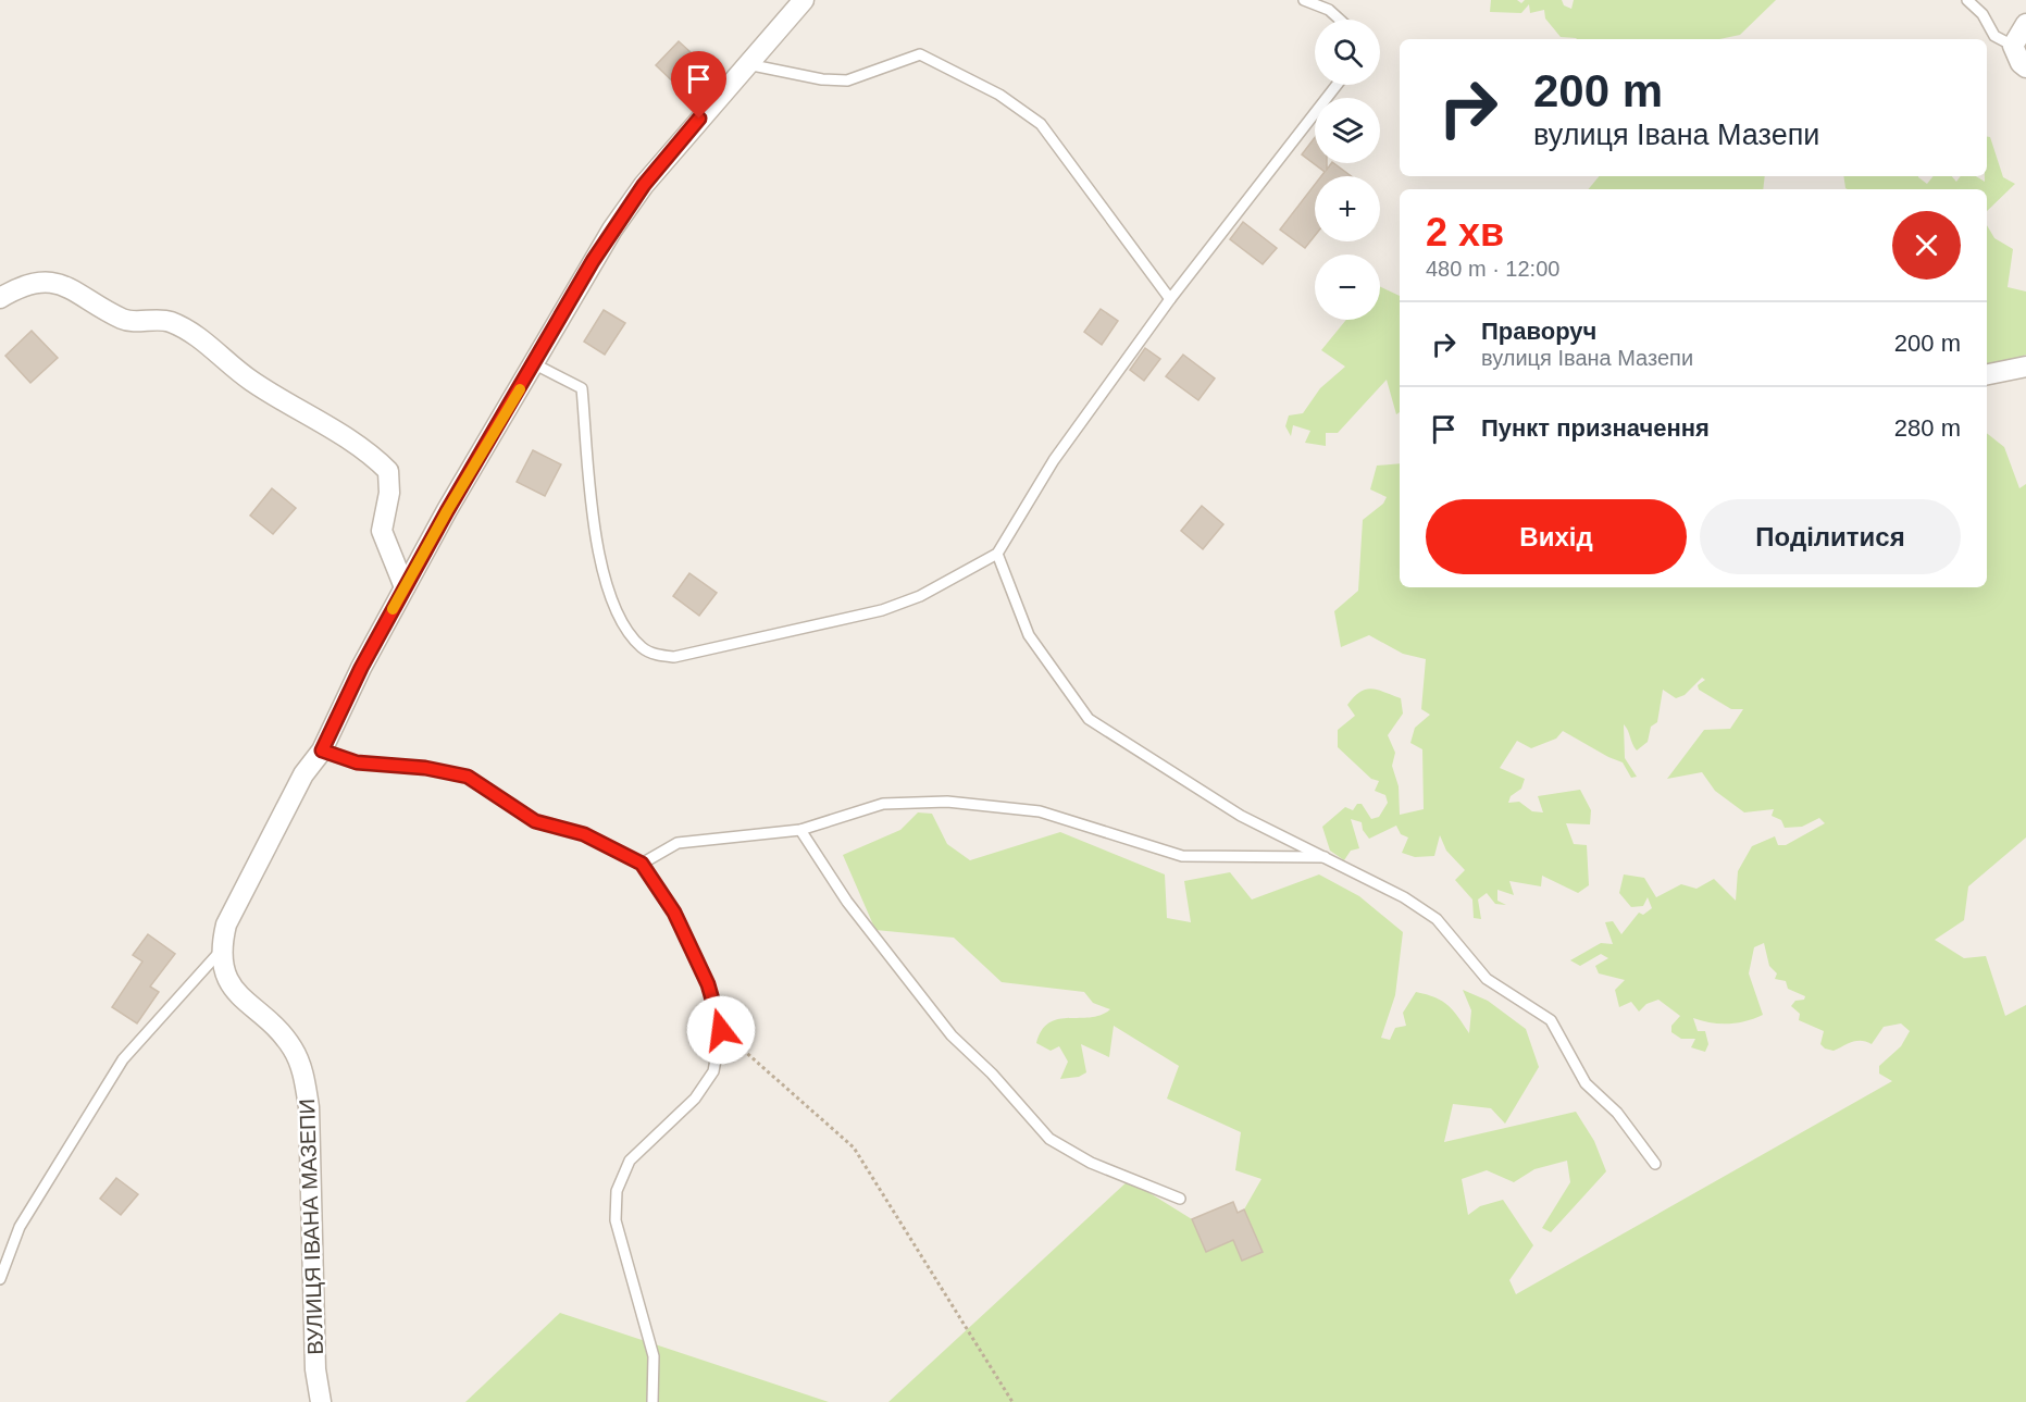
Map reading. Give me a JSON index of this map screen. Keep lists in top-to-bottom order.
{
  "streets": {
    "street": ["ВУЛИЦЯ ІВАНА МАЗЕПИ"]
  },
  "page": {
    "map_buttons": ["+", "−"],
    "turn": ["200 m", "вулиця Івана Мазепи"],
    "heading": ["2 хв", "480 m · 12:00"],
    "list": [
      {
        "name": "Праворуч",
        "note": "вулиця Івана Мазепи",
        "value": "200 m"
      },
      {
        "name": "Пункт призначення",
        "value": "280 m"
      }
    ],
    "buttons": ["Вихід", "Поділитися"]
  }
}
